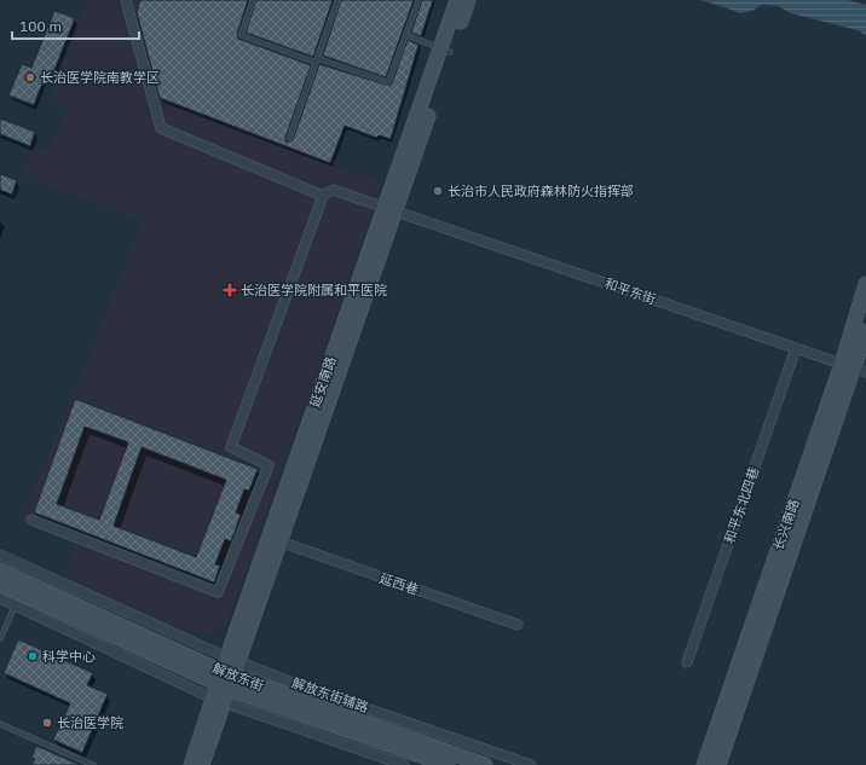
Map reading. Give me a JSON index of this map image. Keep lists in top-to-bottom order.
{
  "streets": {
    "main road": ["延安南路", "长兴南路", "解放东街"],
    "street": [
      "和平东街",
      "和平东北四巷",
      "延西巷",
      "解放东街辅路"
    ]
  },
  "crossings": [
    ["和平东街", "延安南路"],
    ["和平东街", "和平东北四巷"],
    ["和平东街", "长兴南路"],
    ["延安南路", "延西巷"],
    ["延安南路", "解放东街"],
    ["延安南路", "解放东街辅路"]
  ],
  "places": {
    "other": [
      "长治医学院南教学区",
      "长治市人民政府森林防火指挥部",
      "科学中心",
      "长治医学院"
    ],
    "health": ["长治医学院附属和平医院"]
  },
  "scale_bar": "100 m"
}
